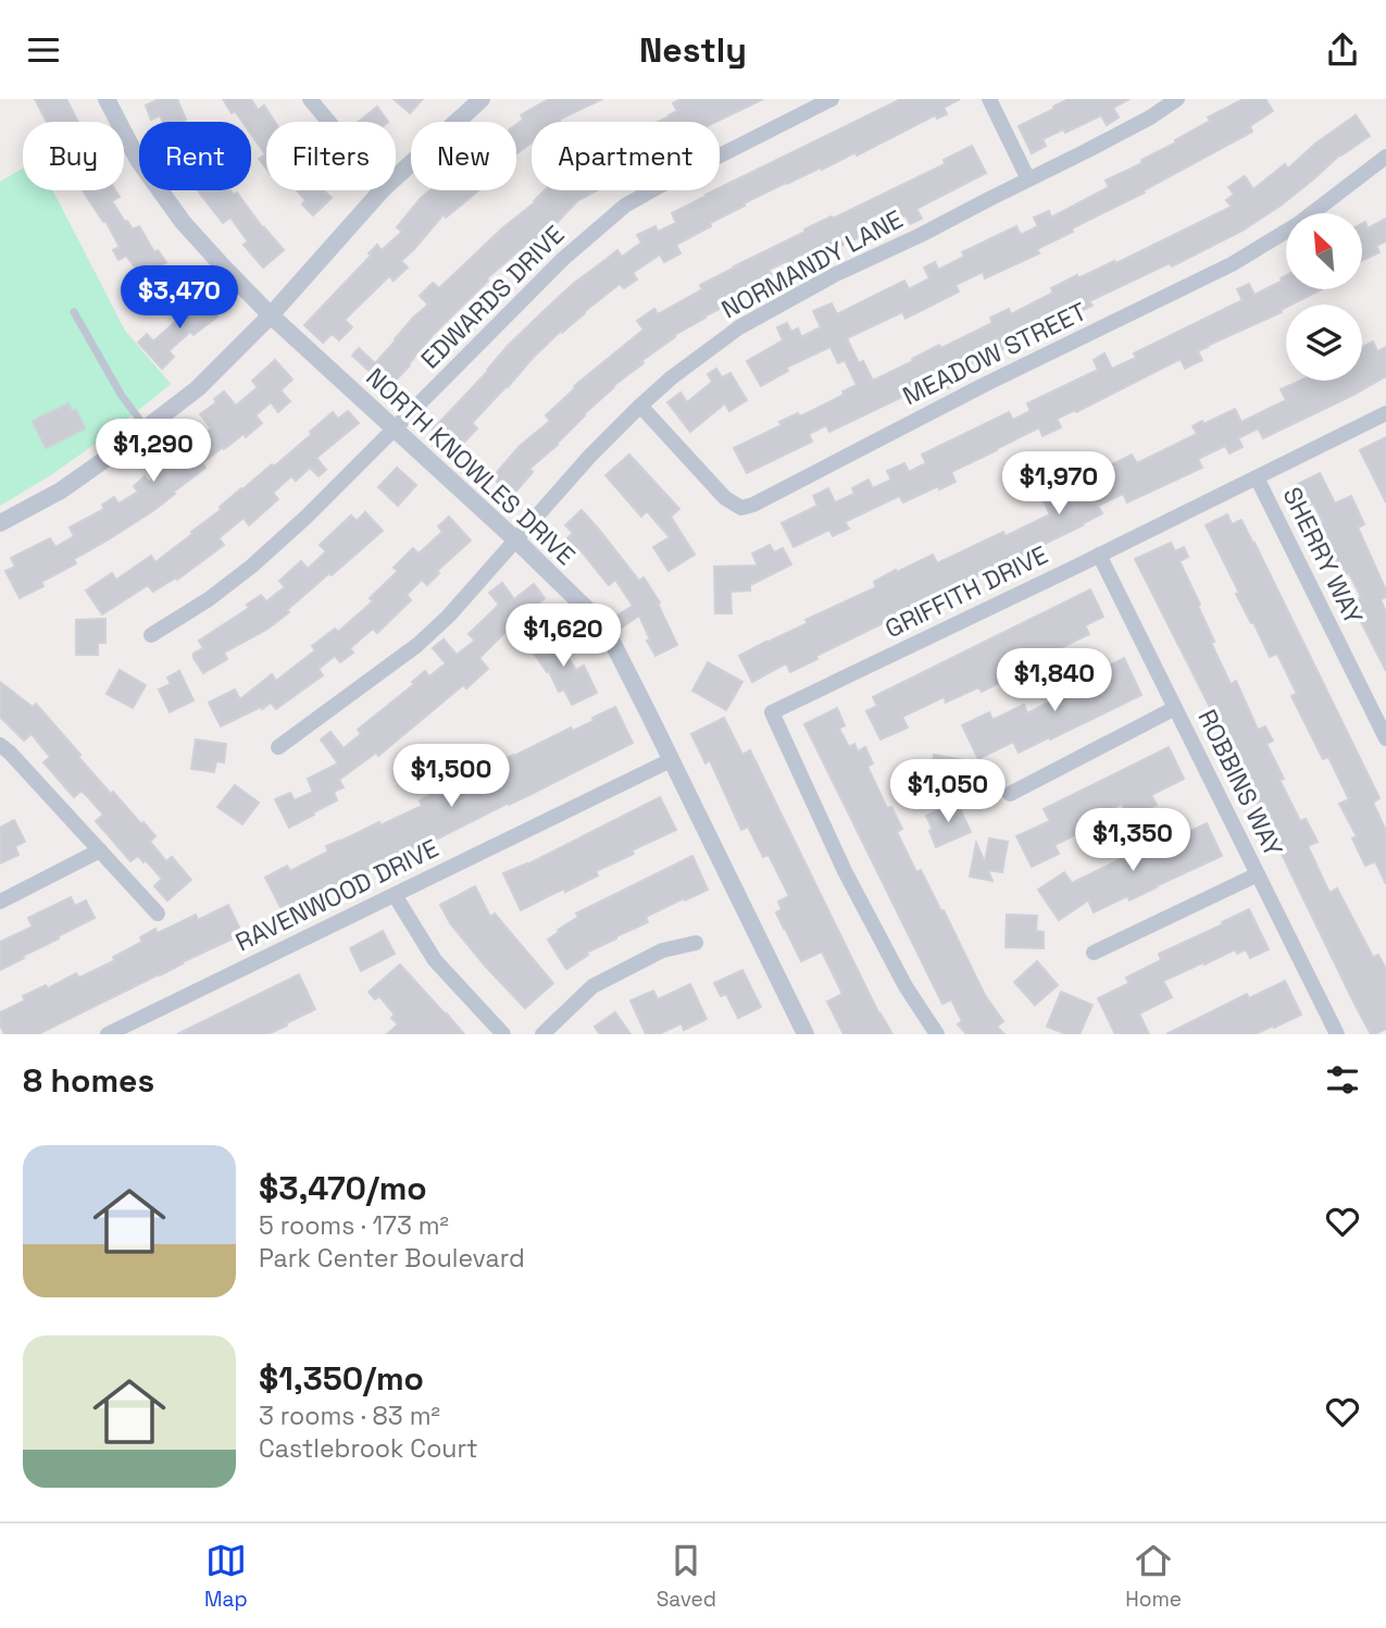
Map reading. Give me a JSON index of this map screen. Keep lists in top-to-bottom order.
{
  "streets": {
    "street": [
      "NORMANDY LANE",
      "EDWARDS DRIVE",
      "MEADOW STREET",
      "NORTH KNOWLES DRIVE",
      "SHERRY WAY",
      "GRIFFITH DRIVE",
      "ROBBINS WAY",
      "RAVENWOOD DRIVE"
    ]
  },
  "crossings": [
    ["NORMANDY LANE", "MEADOW STREET"],
    ["NORMANDY LANE", "NORTH KNOWLES DRIVE"],
    ["EDWARDS DRIVE", "NORTH KNOWLES DRIVE"],
    ["NORTH KNOWLES DRIVE", "RAVENWOOD DRIVE"],
    ["SHERRY WAY", "GRIFFITH DRIVE"],
    ["GRIFFITH DRIVE", "ROBBINS WAY"]
  ],
  "north": "top left",
  "page": {
    "header": "Nestly",
    "chip": [
      "Buy",
      "Rent",
      "Filters",
      "New",
      "Apartment"
    ],
    "price": [
      "$3,470",
      "$1,290",
      "$1,970",
      "$1,620",
      "$1,840",
      "$1,500",
      "$1,050",
      "$1,350"
    ],
    "heading": "8 homes",
    "list": [
      {
        "name": "$3,470/mo",
        "note": "5 rooms · 173 m² · Park Center Boulevard"
      },
      {
        "name": "$1,350/mo",
        "note": "3 rooms · 83 m² · Castlebrook Court"
      }
    ],
    "tabs": ["Map", "Saved", "Home"]
  }
}
